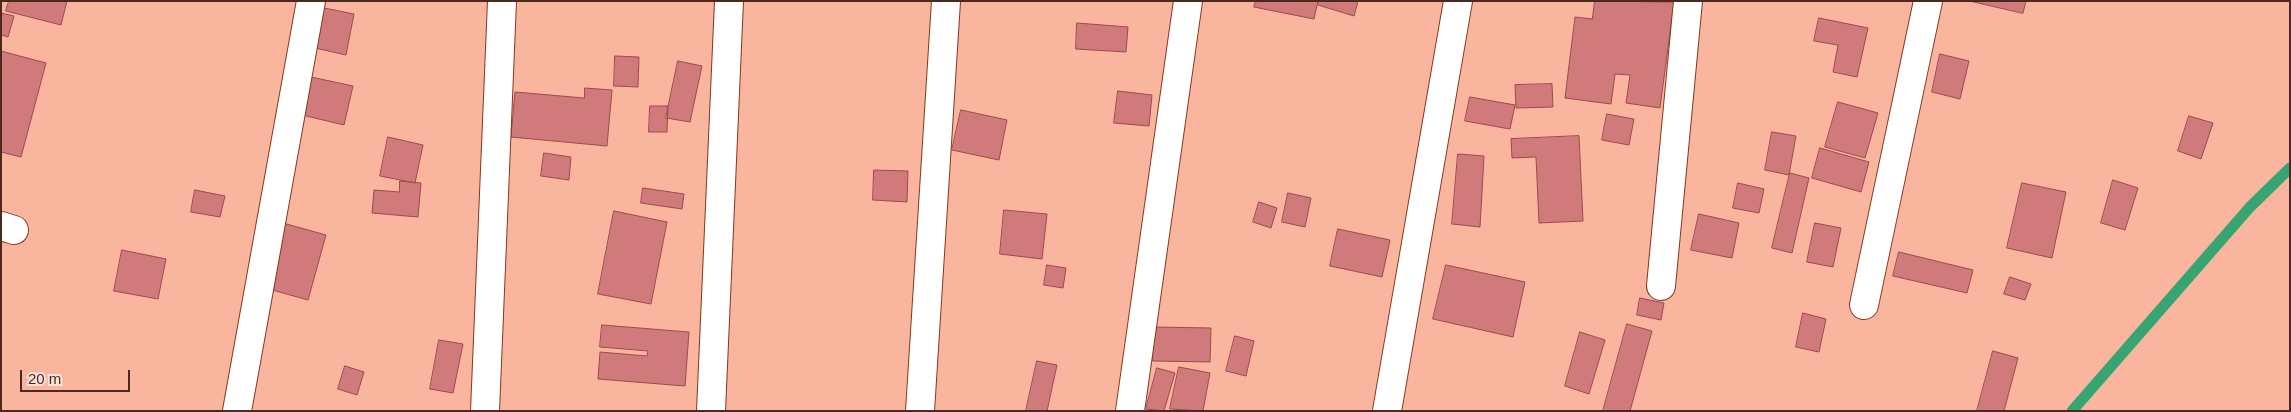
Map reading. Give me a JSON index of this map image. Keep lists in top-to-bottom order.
{
  "scale_bar": "20 m"
}
